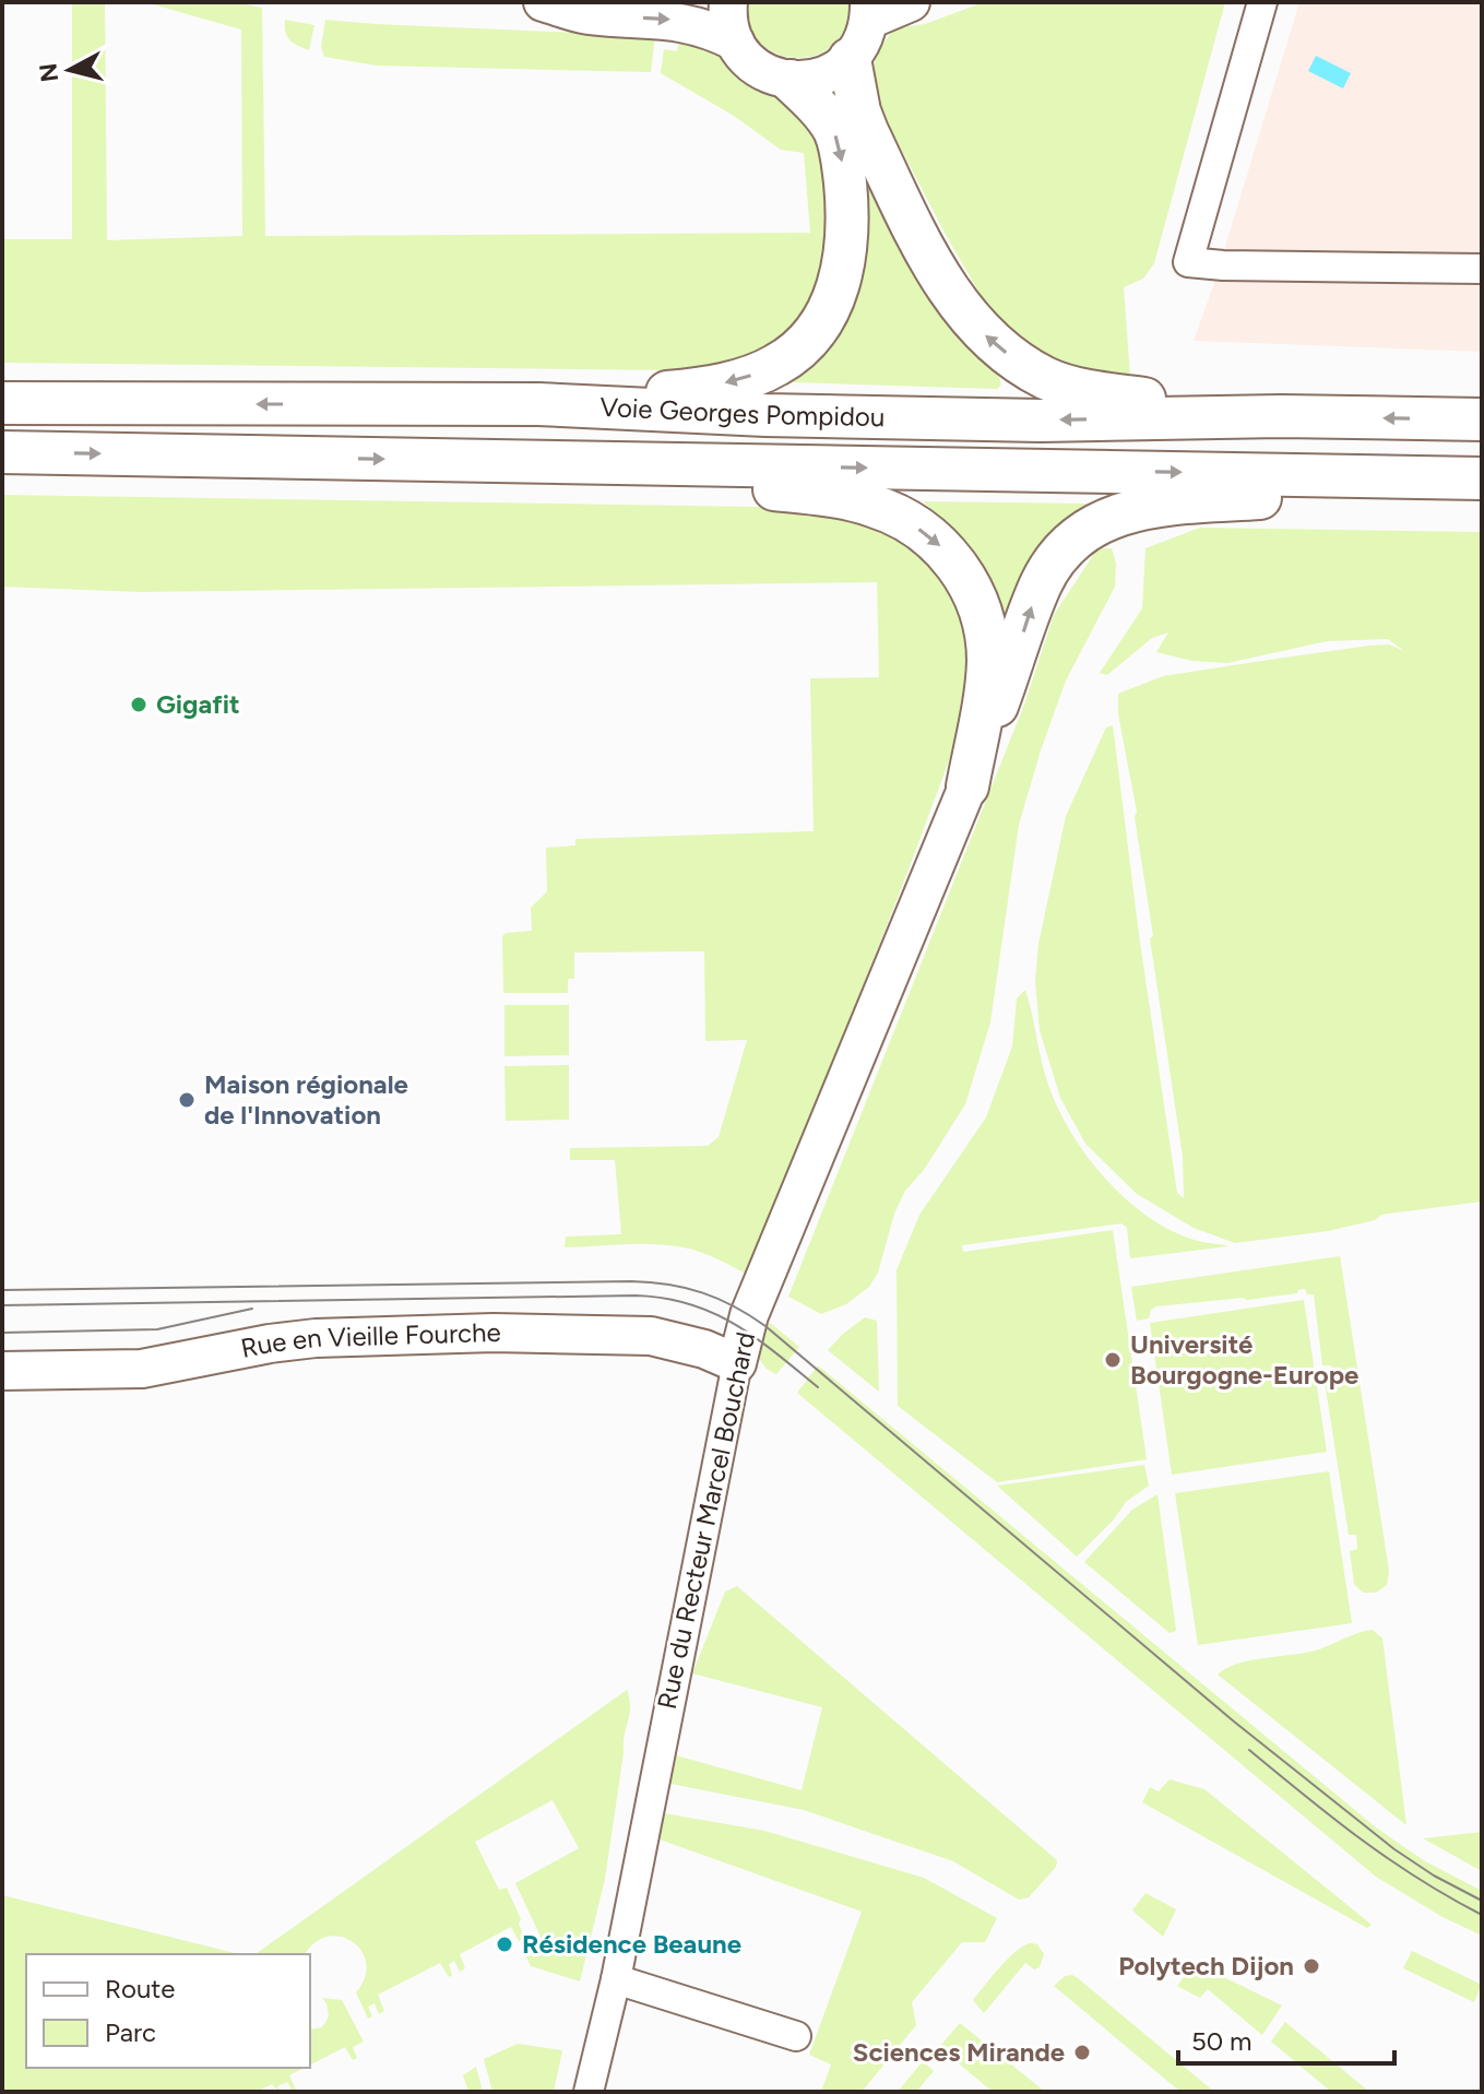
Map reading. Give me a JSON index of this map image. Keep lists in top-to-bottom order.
{
  "streets": {
    "highway": ["Voie Georges Pompidou"],
    "main road": ["Rue en Vieille Fourche", "Rue du Recteur Marcel Bouchard"]
  },
  "crossings": [
    ["Rue en Vieille Fourche", "Rue du Recteur Marcel Bouchard"]
  ],
  "places": [
    "Gigafit",
    "Maison régionale de l'Innovation",
    "Université Bourgogne-Europe",
    "Résidence Beaune",
    "Polytech Dijon",
    "Sciences Mirande"
  ],
  "legend": ["Route", "Parc"],
  "scale_bar": "50 m",
  "north": "left"
}
